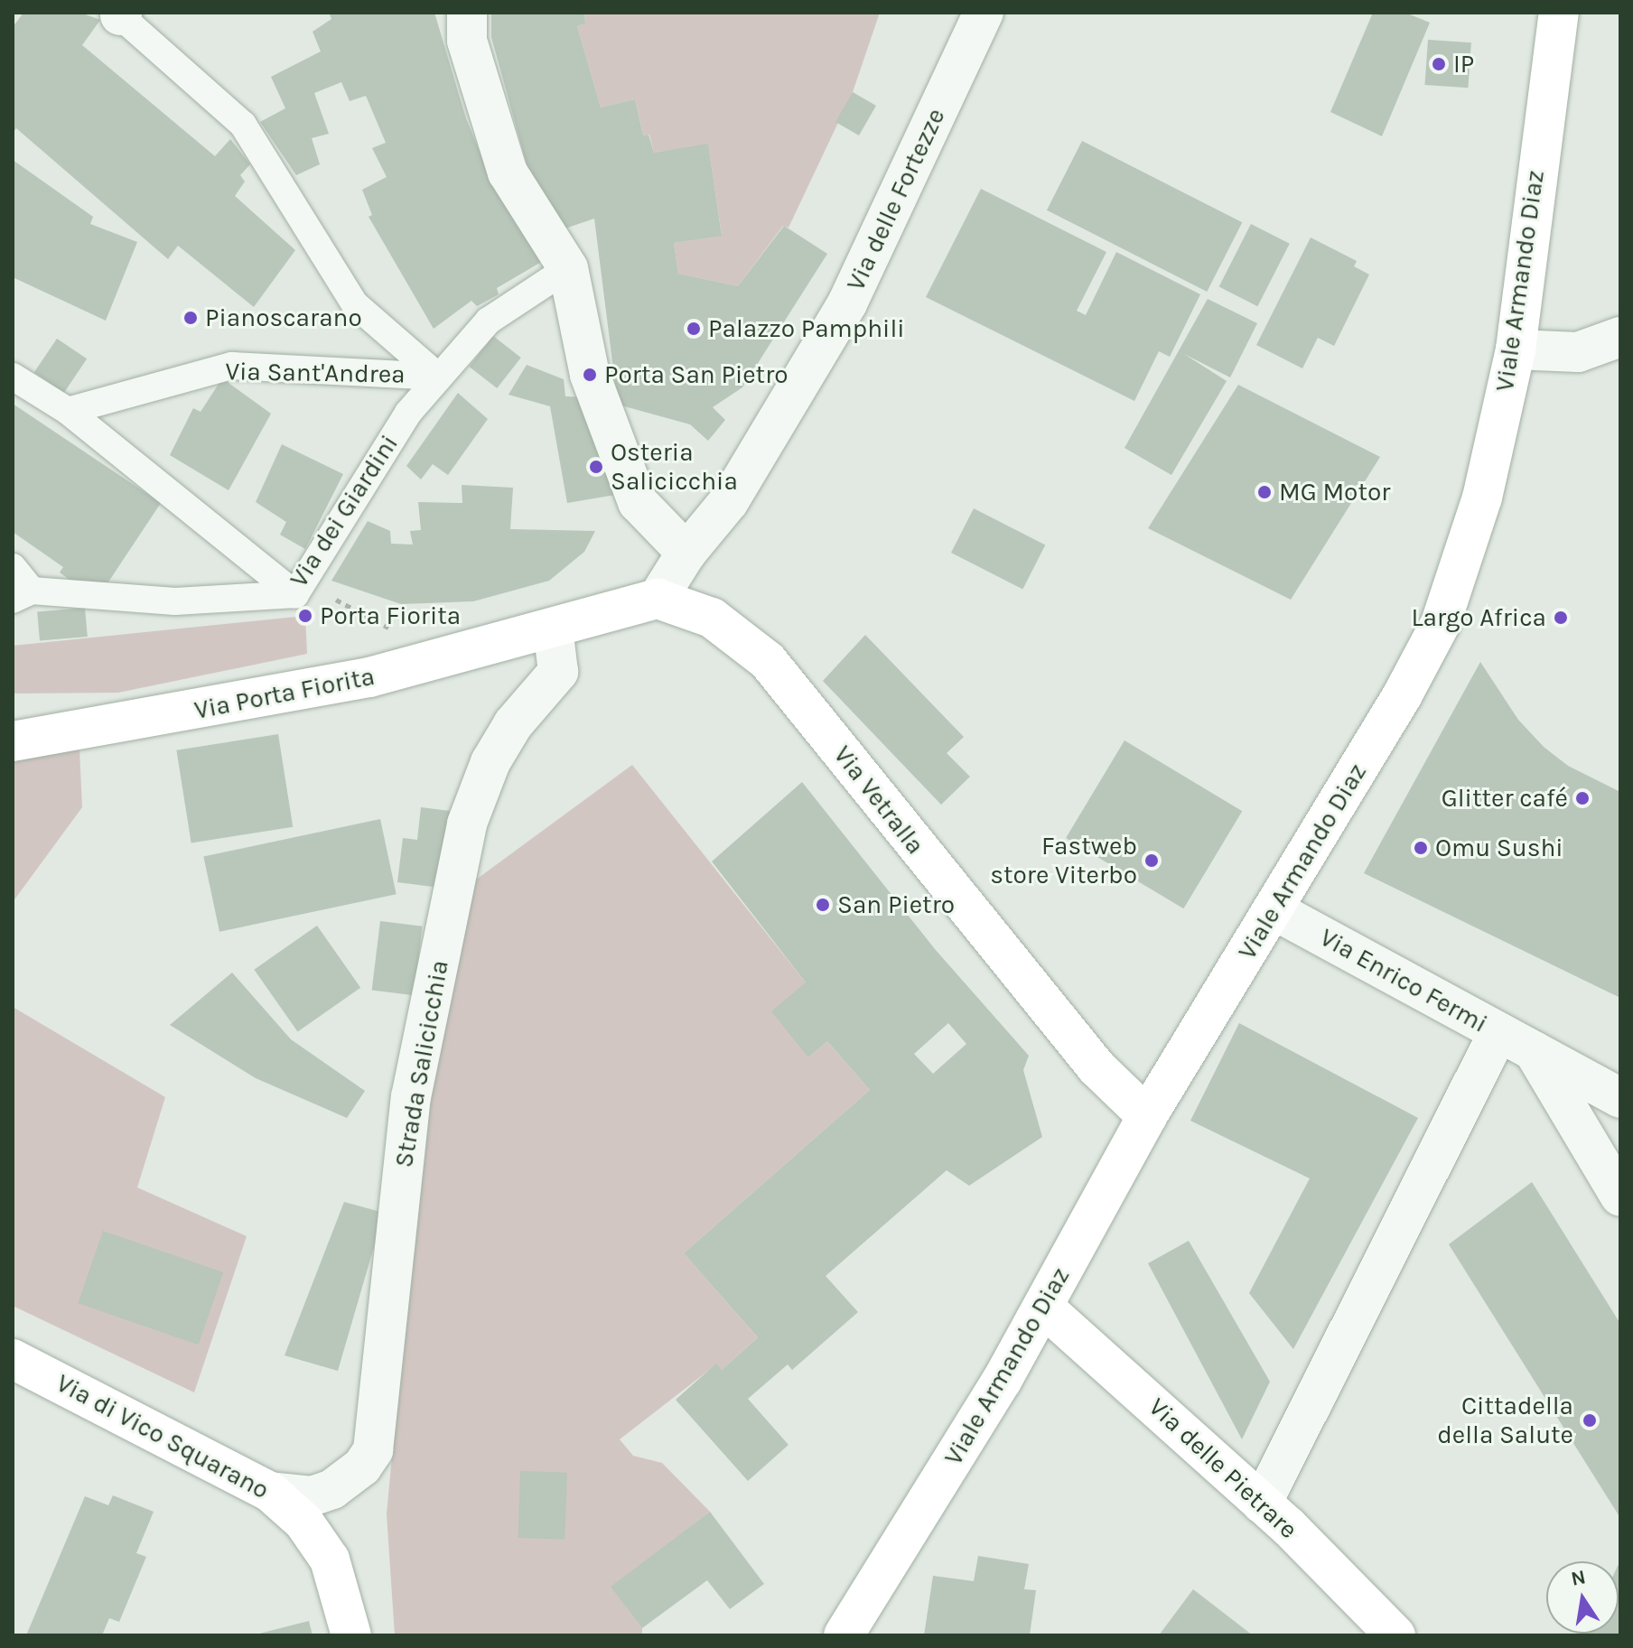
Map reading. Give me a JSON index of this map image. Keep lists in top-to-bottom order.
{
  "streets": {
    "main road": [
      "Viale Armando Diaz",
      "Via Porta Fiorita",
      "Via Vetralla",
      "Via di Vico Squarano",
      "Via delle Pietrare"
    ],
    "street": ["Via delle Fortezze", "Via Enrico Fermi", "Strada Salicicchia"],
    "lane": ["Via Sant'Andrea", "Via dei Giardini"]
  },
  "crossings": [
    ["Via delle Fortezze", "Via Vetralla"],
    ["Viale Armando Diaz", "Via Vetralla"],
    ["Viale Armando Diaz", "Via Enrico Fermi"],
    ["Viale Armando Diaz", "Via delle Pietrare"],
    ["Via Sant'Andrea", "Via dei Giardini"],
    ["Via Porta Fiorita", "Strada Salicicchia"],
    ["Strada Salicicchia", "Via di Vico Squarano"]
  ],
  "places": [
    "IP",
    "Pianoscarano",
    "Palazzo Pamphili",
    "Porta San Pietro",
    "Osteria Salicicchia",
    "MG Motor",
    "Porta Fiorita",
    "Largo Africa",
    "Glitter café",
    "Omu Sushi",
    "Fastweb store Viterbo",
    "San Pietro",
    "Cittadella della Salute"
  ],
  "north": "top"
}
